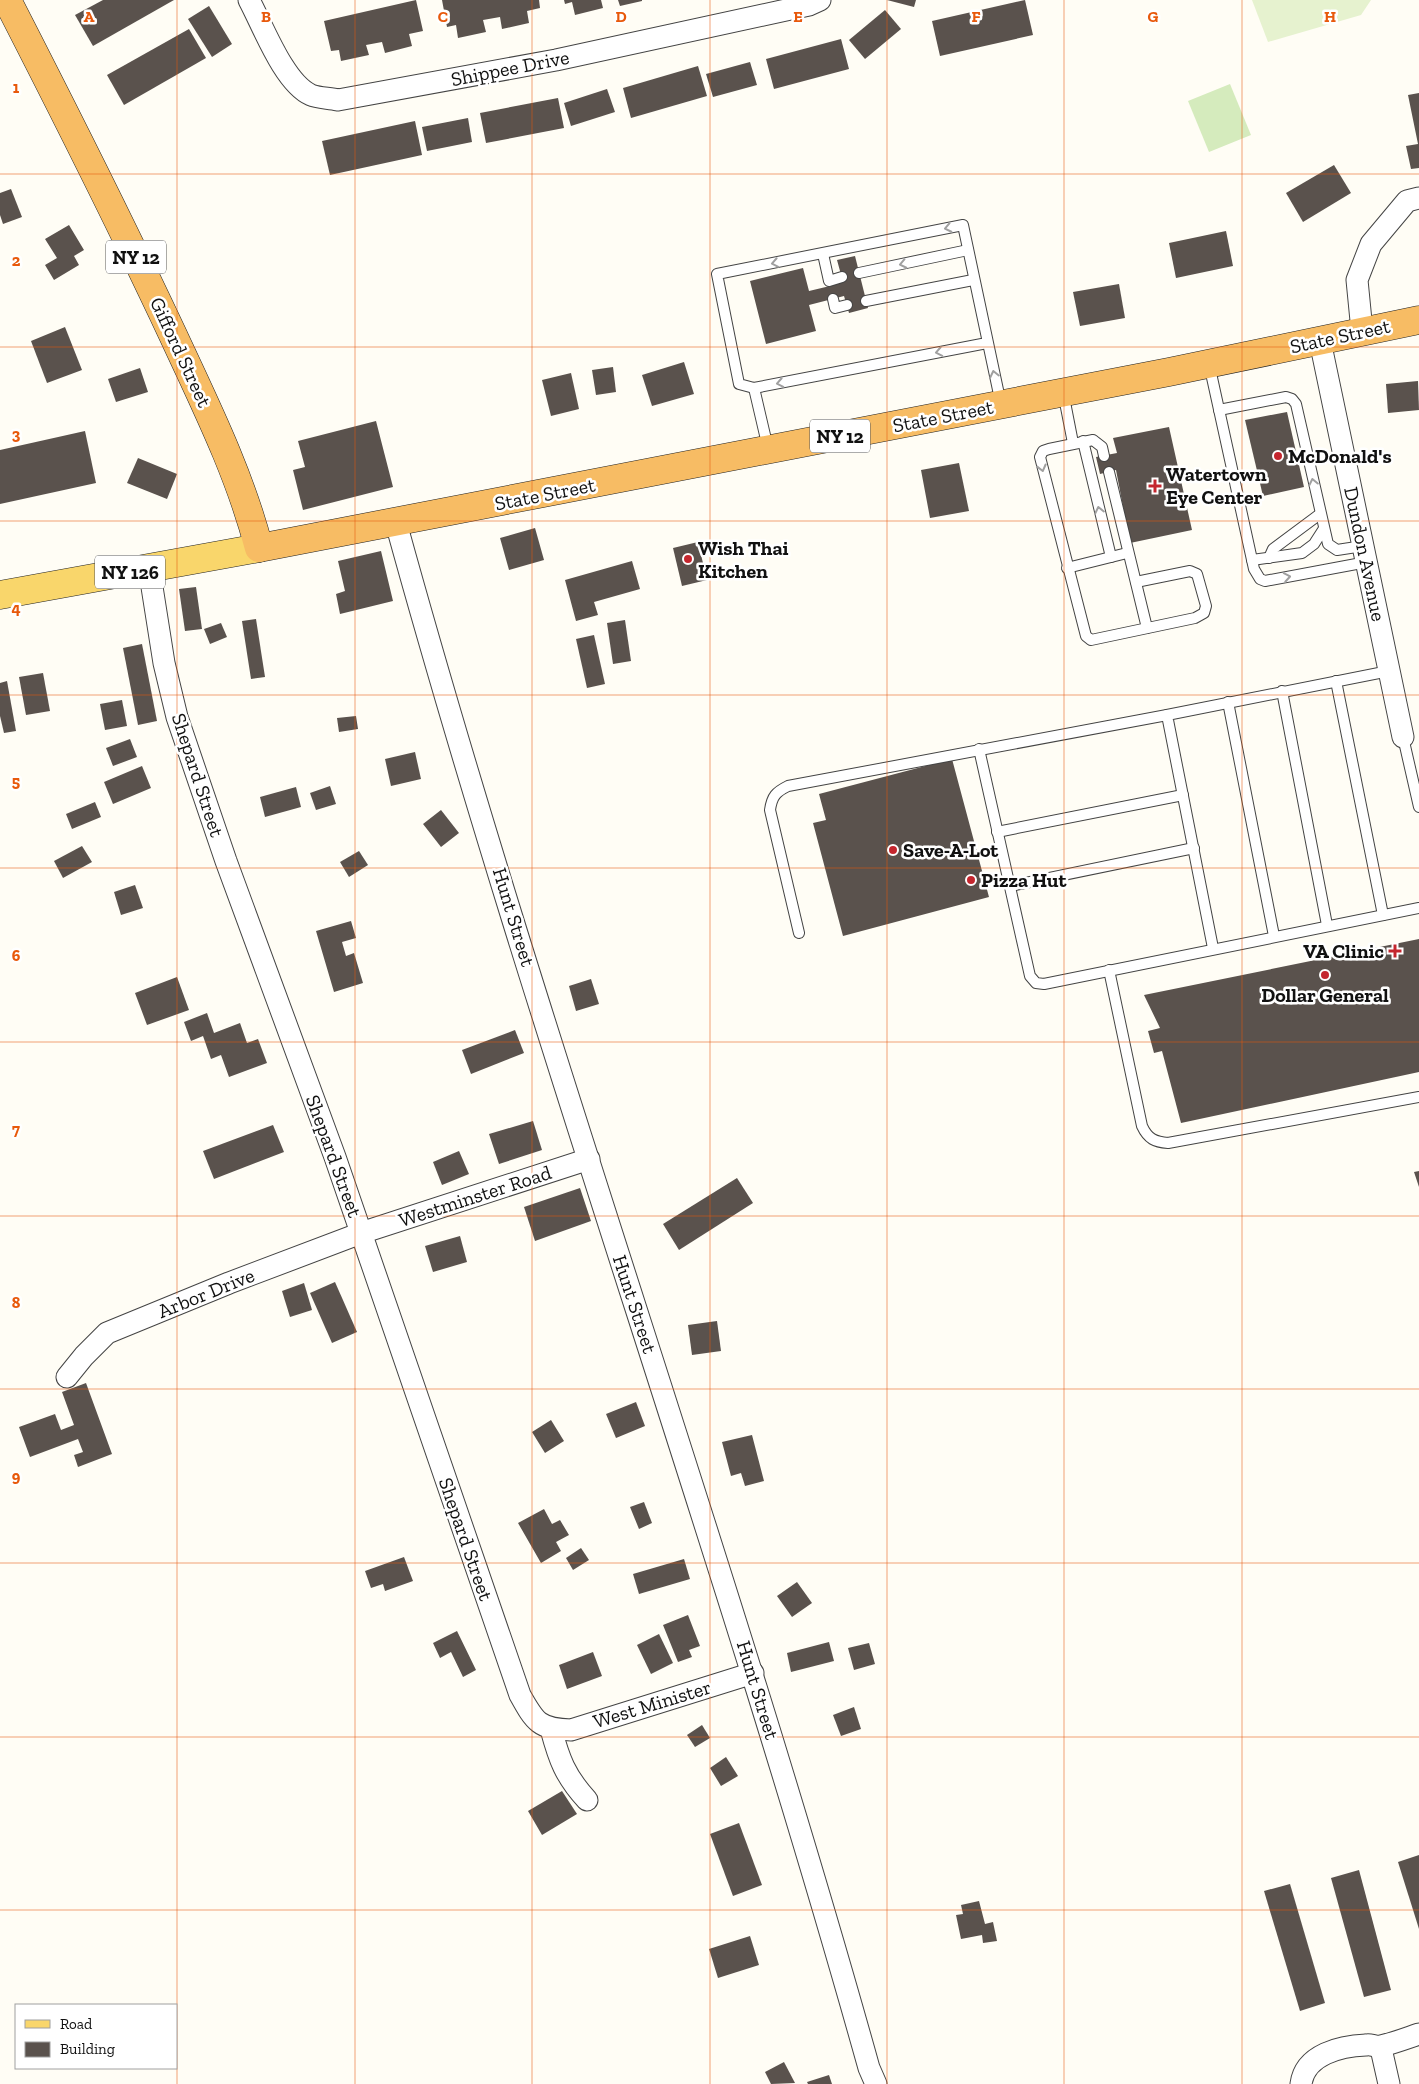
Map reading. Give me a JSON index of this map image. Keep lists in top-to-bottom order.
{
  "streets": {
    "highway": ["NY 12", "State Street", "Gifford Street"],
    "main road": ["NY 126"],
    "street": [
      "Shippee Drive",
      "Dundon Avenue",
      "Shepard Street",
      "Hunt Street",
      "Westminster Road",
      "Arbor Drive",
      "West Minister"
    ]
  },
  "crossings": [
    ["State Street", "Gifford Street"],
    ["State Street", "Dundon Avenue"],
    ["State Street", "Shepard Street"],
    ["State Street", "Hunt Street"],
    ["Shepard Street", "Westminster Road"],
    ["Shepard Street", "Arbor Drive"],
    ["Shepard Street", "West Minister"],
    ["Hunt Street", "Westminster Road"],
    ["Hunt Street", "West Minister"],
    ["Westminster Road", "Arbor Drive"]
  ],
  "places": {
    "other": [
      "McDonald's",
      "Wish Thai Kitchen",
      "Save-A-Lot",
      "Pizza Hut",
      "Dollar General"
    ],
    "health": ["Watertown Eye Center", "VA Clinic"]
  },
  "legend": ["Road", "Building"],
  "grid": {
    "columns": [
      "A",
      "B",
      "C",
      "D",
      "E",
      "F",
      "G",
      "H"
    ],
    "rows": [
      "1",
      "2",
      "3",
      "4",
      "5",
      "6",
      "7",
      "8",
      "9"
    ]
  }
}
